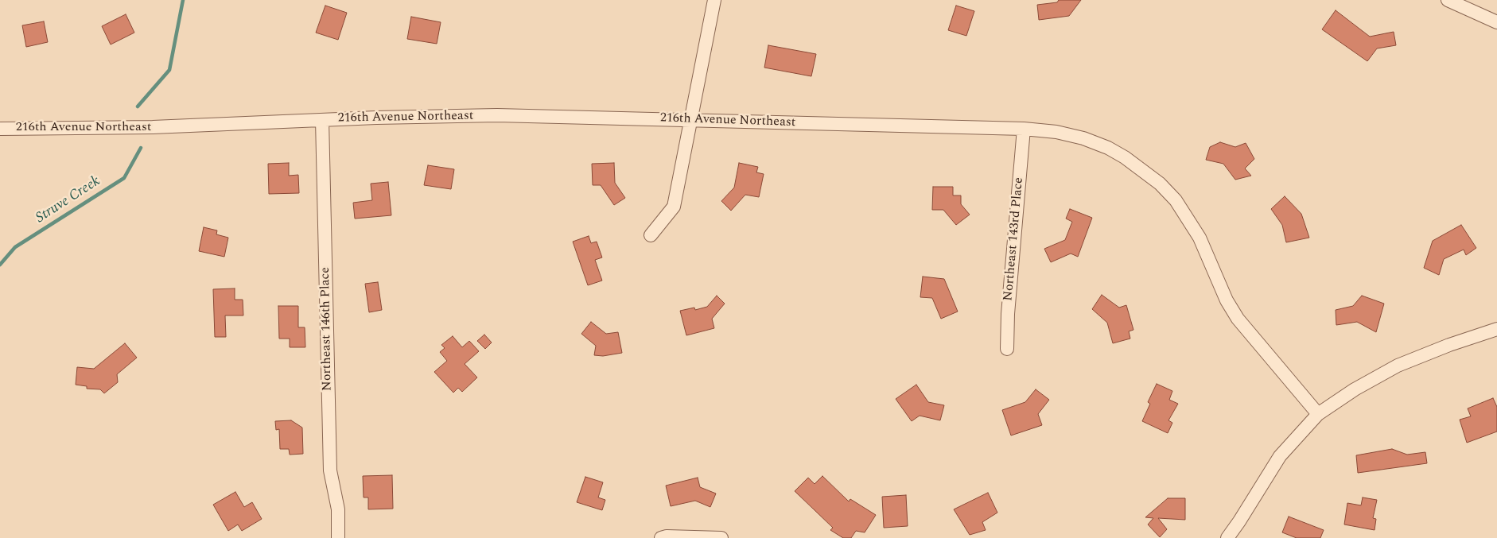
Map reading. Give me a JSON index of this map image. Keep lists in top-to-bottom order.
{
  "streets": {
    "street": ["216th Avenue Northeast", "Northeast 143rd Place", "Northeast 146th Place"]
  },
  "crossings": [
    ["216th Avenue Northeast", "Northeast 143rd Place"],
    ["216th Avenue Northeast", "Northeast 146th Place"]
  ],
  "water": ["Struve Creek"]
}
